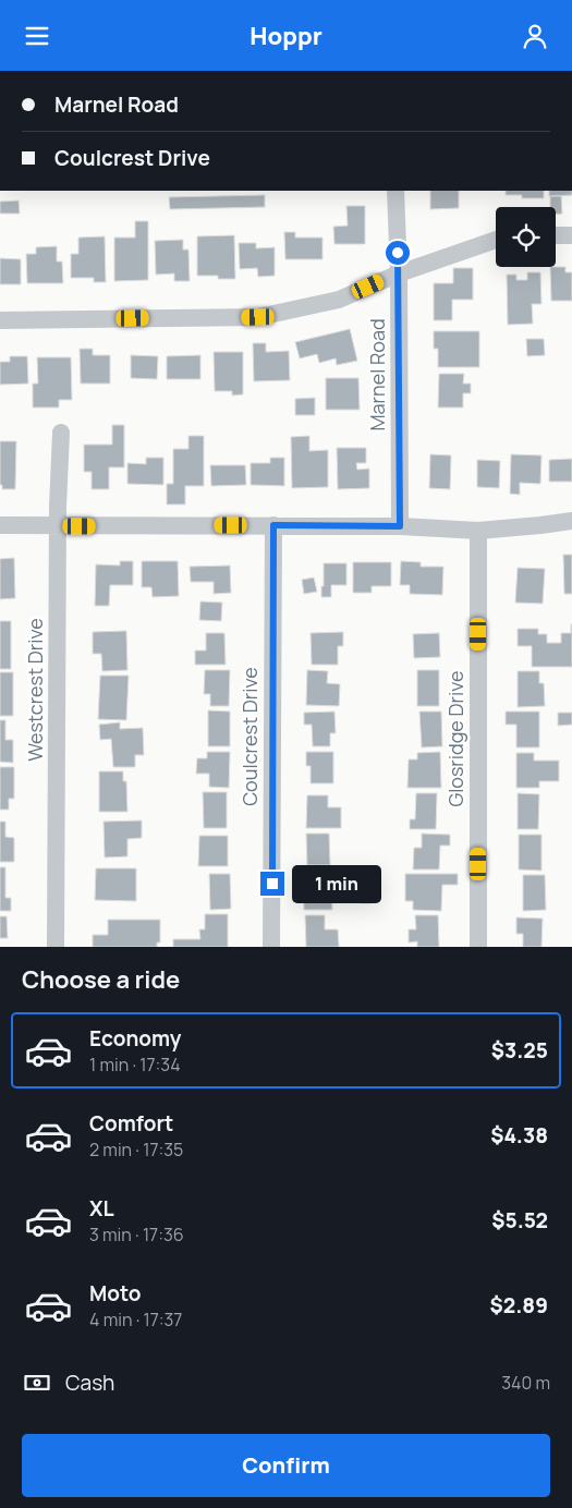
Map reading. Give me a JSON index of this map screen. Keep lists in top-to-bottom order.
{
  "streets": {
    "street": [
      "Marnel Road",
      "Westcrest Drive",
      "Coulcrest Drive",
      "Glosridge Drive"
    ]
  },
  "page": {
    "header": "Hoppr",
    "banner": ["Marnel Road", "Coulcrest Drive"],
    "bubble": "1 min",
    "heading": "Choose a ride",
    "list": [
      {
        "name": "Economy",
        "note": "1 min · 17:34",
        "value": "$3.25"
      },
      {
        "name": "Comfort",
        "note": "2 min · 17:35",
        "value": "$4.38"
      },
      {
        "name": "XL",
        "note": "3 min · 17:36",
        "value": "$5.52"
      },
      {
        "name": "Moto",
        "note": "4 min · 17:37",
        "value": "$2.89"
      }
    ],
    "pay": ["Cash", "340 m"],
    "buttons": "Confirm"
  }
}
